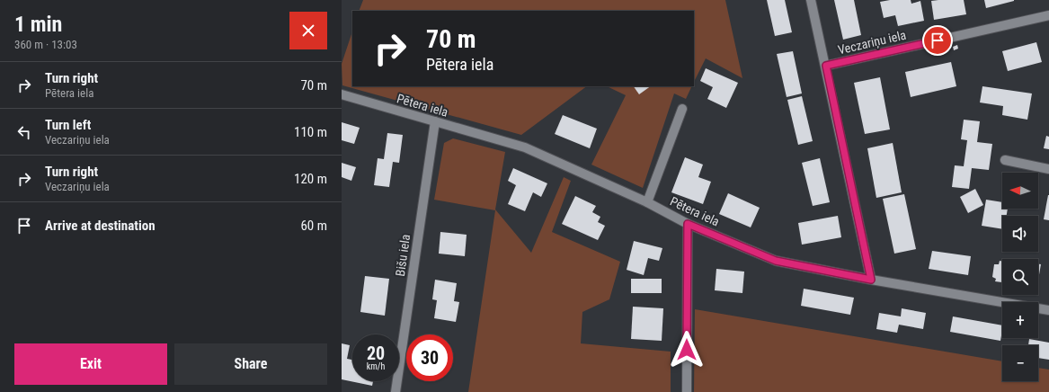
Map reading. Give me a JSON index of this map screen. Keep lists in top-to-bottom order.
{
  "streets": {
    "street": ["Veczariņu iela", "Pētera iela", "Bišu iela"]
  },
  "crossings": [
    ["Veczariņu iela", "Pētera iela"],
    ["Pētera iela", "Bišu iela"]
  ],
  "north": "left",
  "page": {
    "heading": ["1 min", "360 m · 13:03"],
    "turn": ["70 m", "Pētera iela"],
    "list": [
      {
        "name": "Turn right",
        "note": "Pētera iela",
        "value": "70 m"
      },
      {
        "name": "Turn left",
        "note": "Veczariņu iela",
        "value": "110 m"
      },
      {
        "name": "Turn right",
        "note": "Veczariņu iela",
        "value": "120 m"
      },
      {
        "name": "Arrive at destination",
        "value": "60 m"
      }
    ],
    "map_buttons": ["+", "−"],
    "speed": "20 km/h",
    "limit": "30",
    "buttons": ["Exit", "Share"]
  }
}
